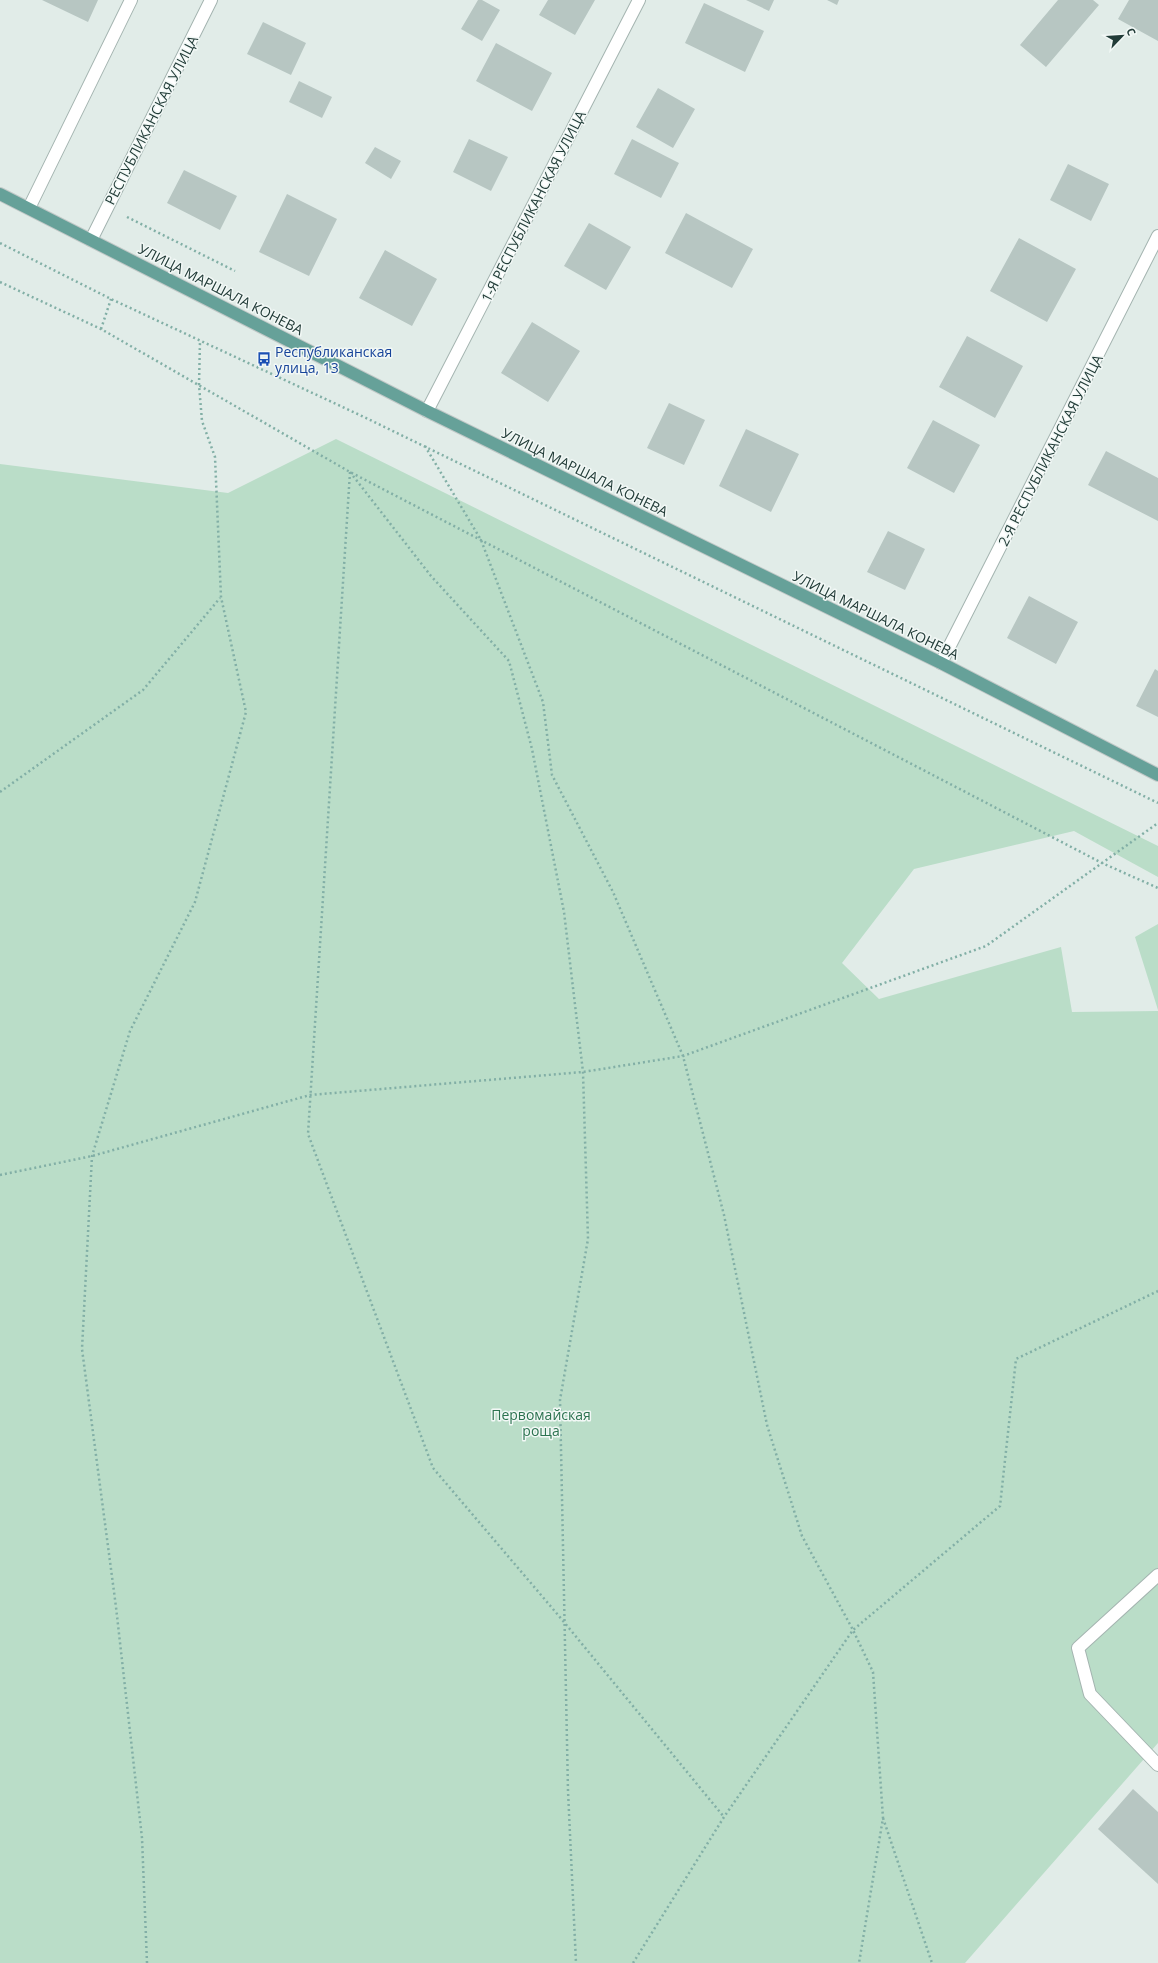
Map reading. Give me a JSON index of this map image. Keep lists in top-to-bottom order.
{
  "streets": {
    "main road": ["УЛИЦА МАРШАЛА КОНЕВА"],
    "street": ["РЕСПУБЛИКАНСКАЯ УЛИЦА", "1-Я РЕСПУБЛИКАНСКАЯ УЛИЦА", "2-Я РЕСПУБЛИКАНСКАЯ УЛИЦА"]
  },
  "crossings": [
    ["РЕСПУБЛИКАНСКАЯ УЛИЦА", "УЛИЦА МАРШАЛА КОНЕВА"],
    ["1-Я РЕСПУБЛИКАНСКАЯ УЛИЦА", "УЛИЦА МАРШАЛА КОНЕВА"],
    ["УЛИЦА МАРШАЛА КОНЕВА", "2-Я РЕСПУБЛИКАНСКАЯ УЛИЦА"]
  ],
  "parks": ["Первомайская роща"],
  "places": {
    "bus stop": ["Республиканская улица, 13"]
  },
  "north": "top right"
}
